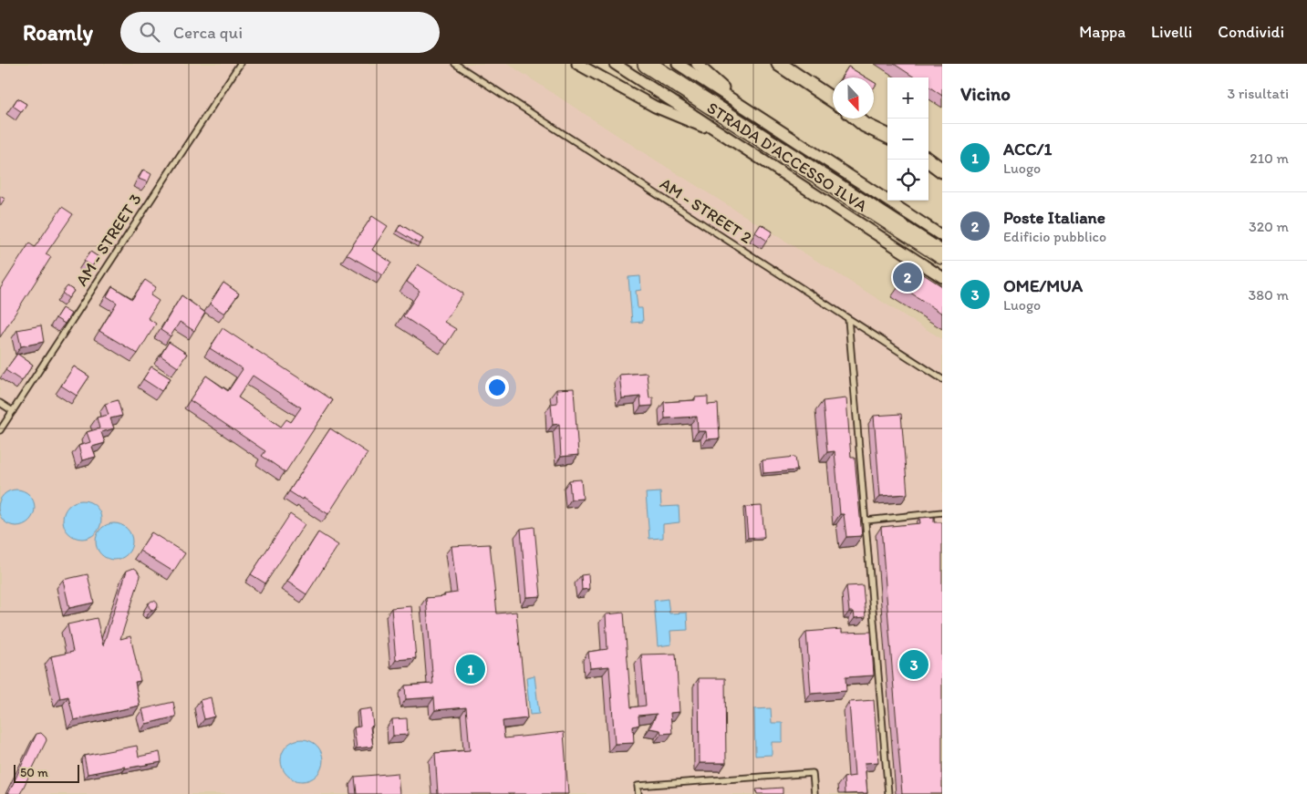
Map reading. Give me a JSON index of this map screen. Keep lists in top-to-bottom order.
{
  "streets": {
    "street": ["STRADA D'ACCESSO ILVA"],
    "lane": ["AM - STREET 2", "AM - STREET 3"]
  },
  "scale_bar": "50 m",
  "north": "bottom",
  "page": {
    "header": "Roamly",
    "search": "Cerca qui",
    "nav": ["Mappa", "Livelli", "Condividi"],
    "heading": ["Vicino", "3 risultati"],
    "map_buttons": ["+", "−"],
    "list": [
      {
        "mark": "1",
        "name": "ACC/1",
        "note": "Luogo",
        "value": "210 m"
      },
      {
        "mark": "2",
        "name": "Poste Italiane",
        "note": "Edificio pubblico",
        "value": "320 m"
      },
      {
        "mark": "3",
        "name": "OME/MUA",
        "note": "Luogo",
        "value": "380 m"
      }
    ],
    "pins": ["2", "3", "1"],
    "scale": "50 m"
  }
}
